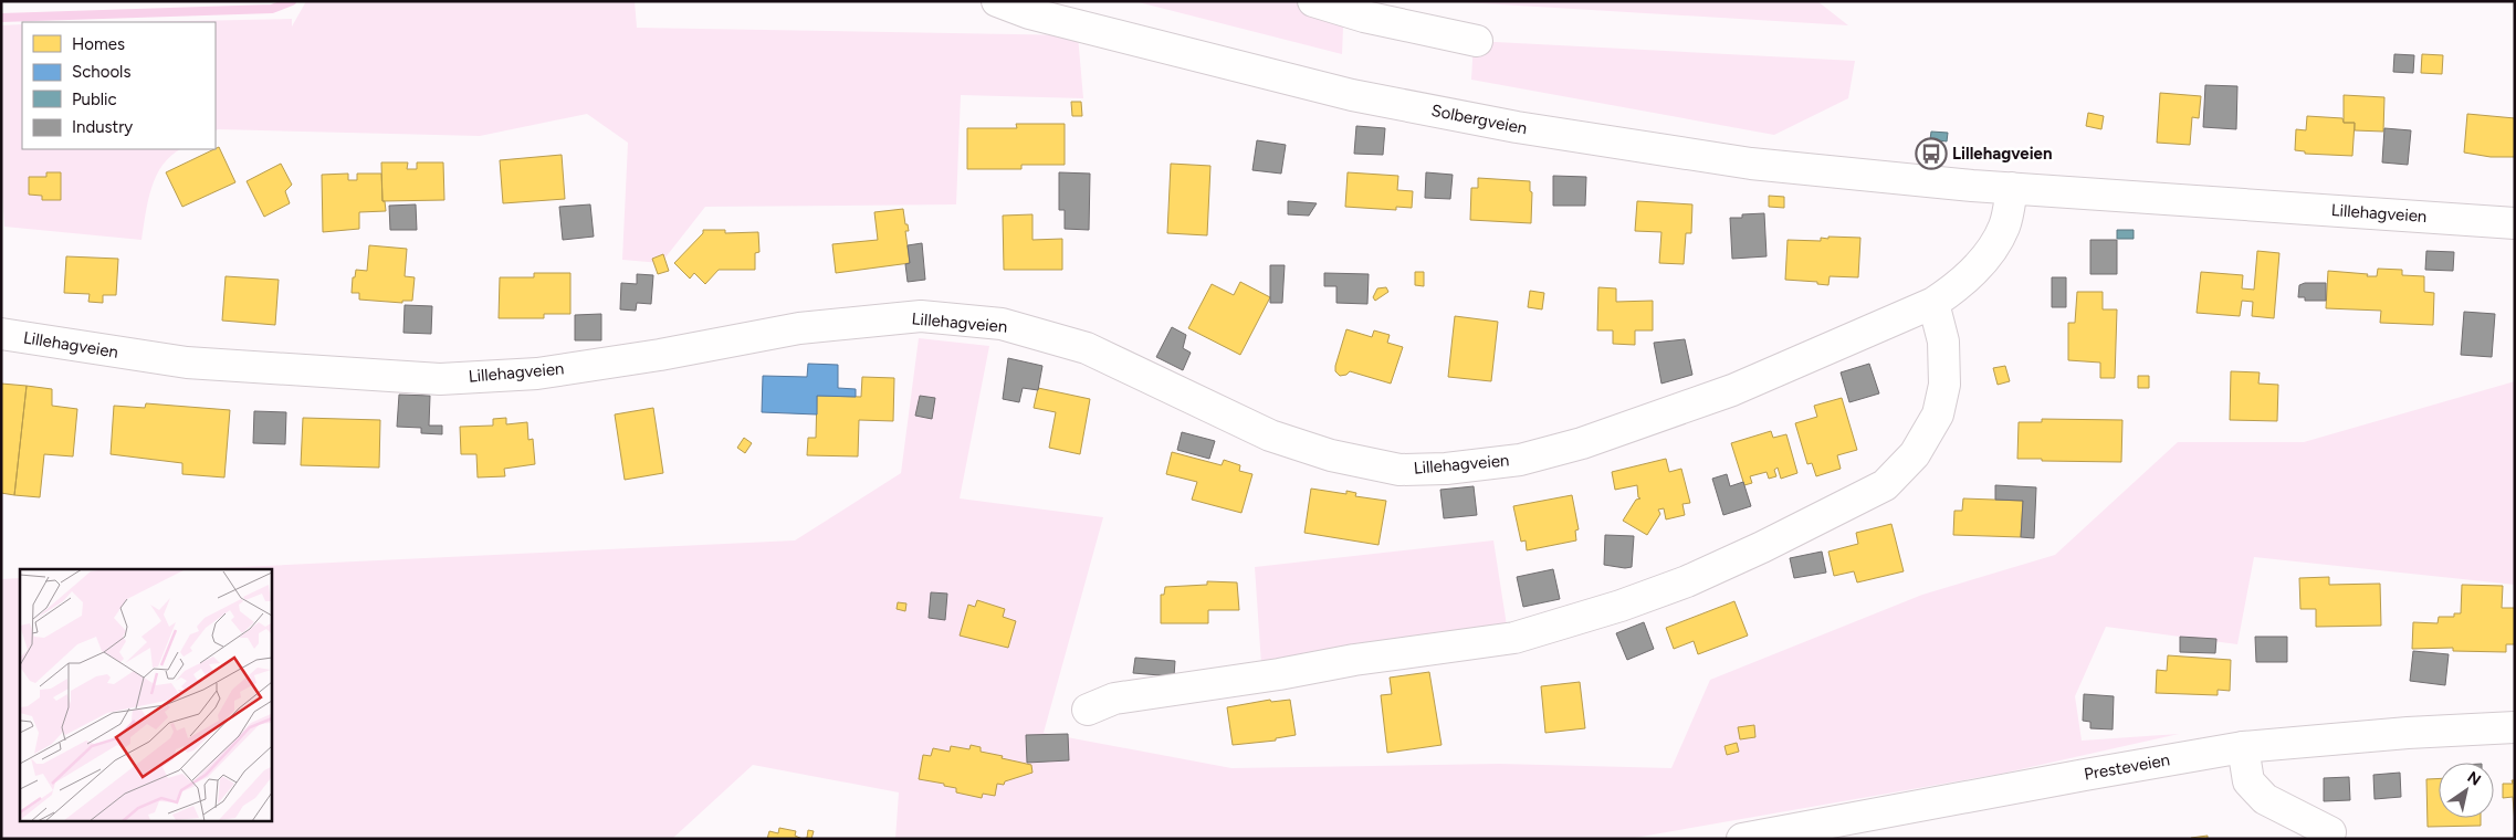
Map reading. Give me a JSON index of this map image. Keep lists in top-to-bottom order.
{
  "streets": {
    "street": ["Solbergveien", "Lillehagveien", "Presteveien"]
  },
  "crossings": [
    ["Solbergveien", "Lillehagveien"]
  ],
  "places": {
    "bus stop": ["Lillehagveien"]
  },
  "legend": [
    "Homes",
    "Schools",
    "Public",
    "Industry"
  ],
  "north": "top right"
}
